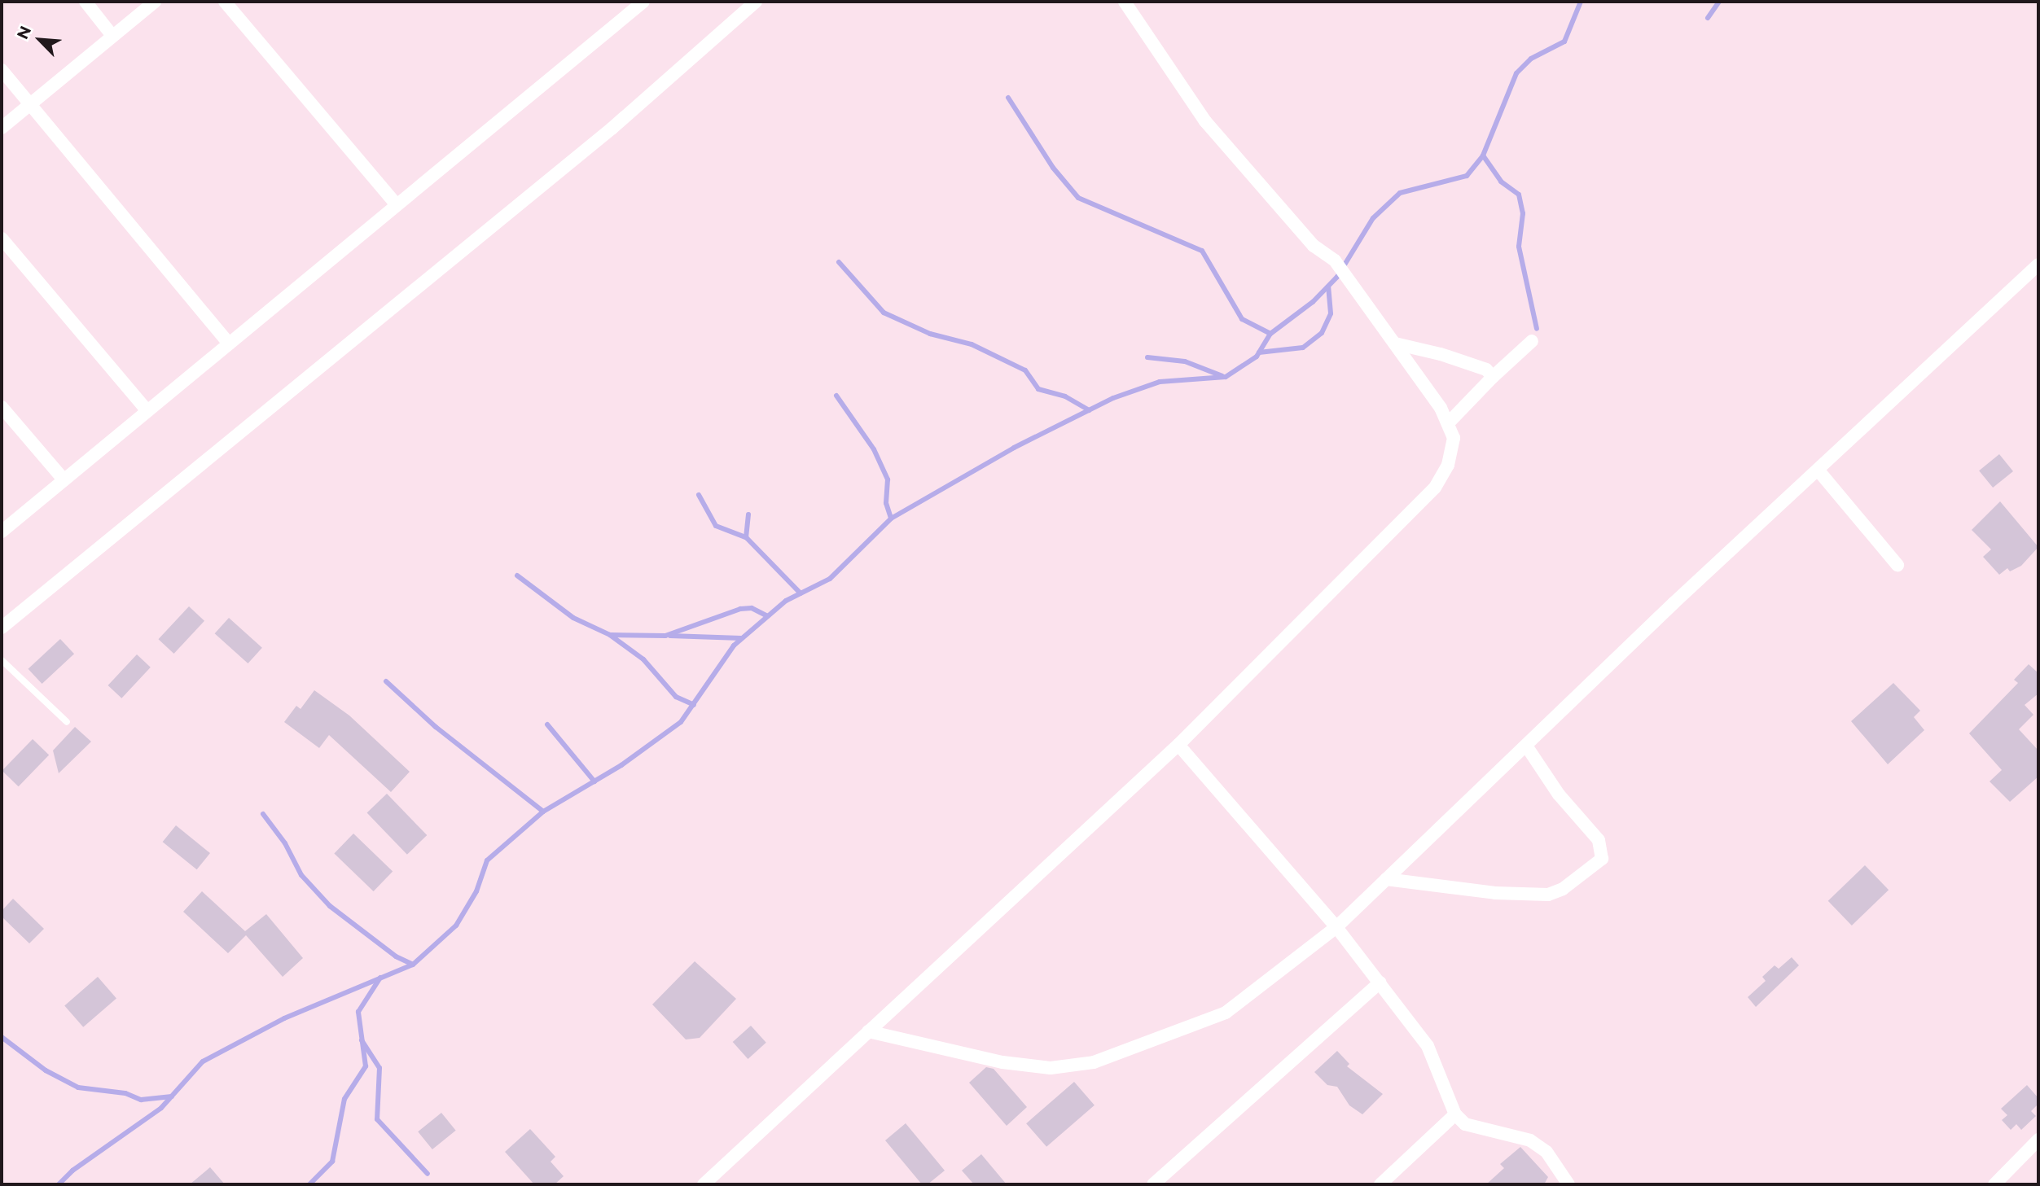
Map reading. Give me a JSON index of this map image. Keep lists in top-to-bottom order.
{
  "north": "top left"
}
